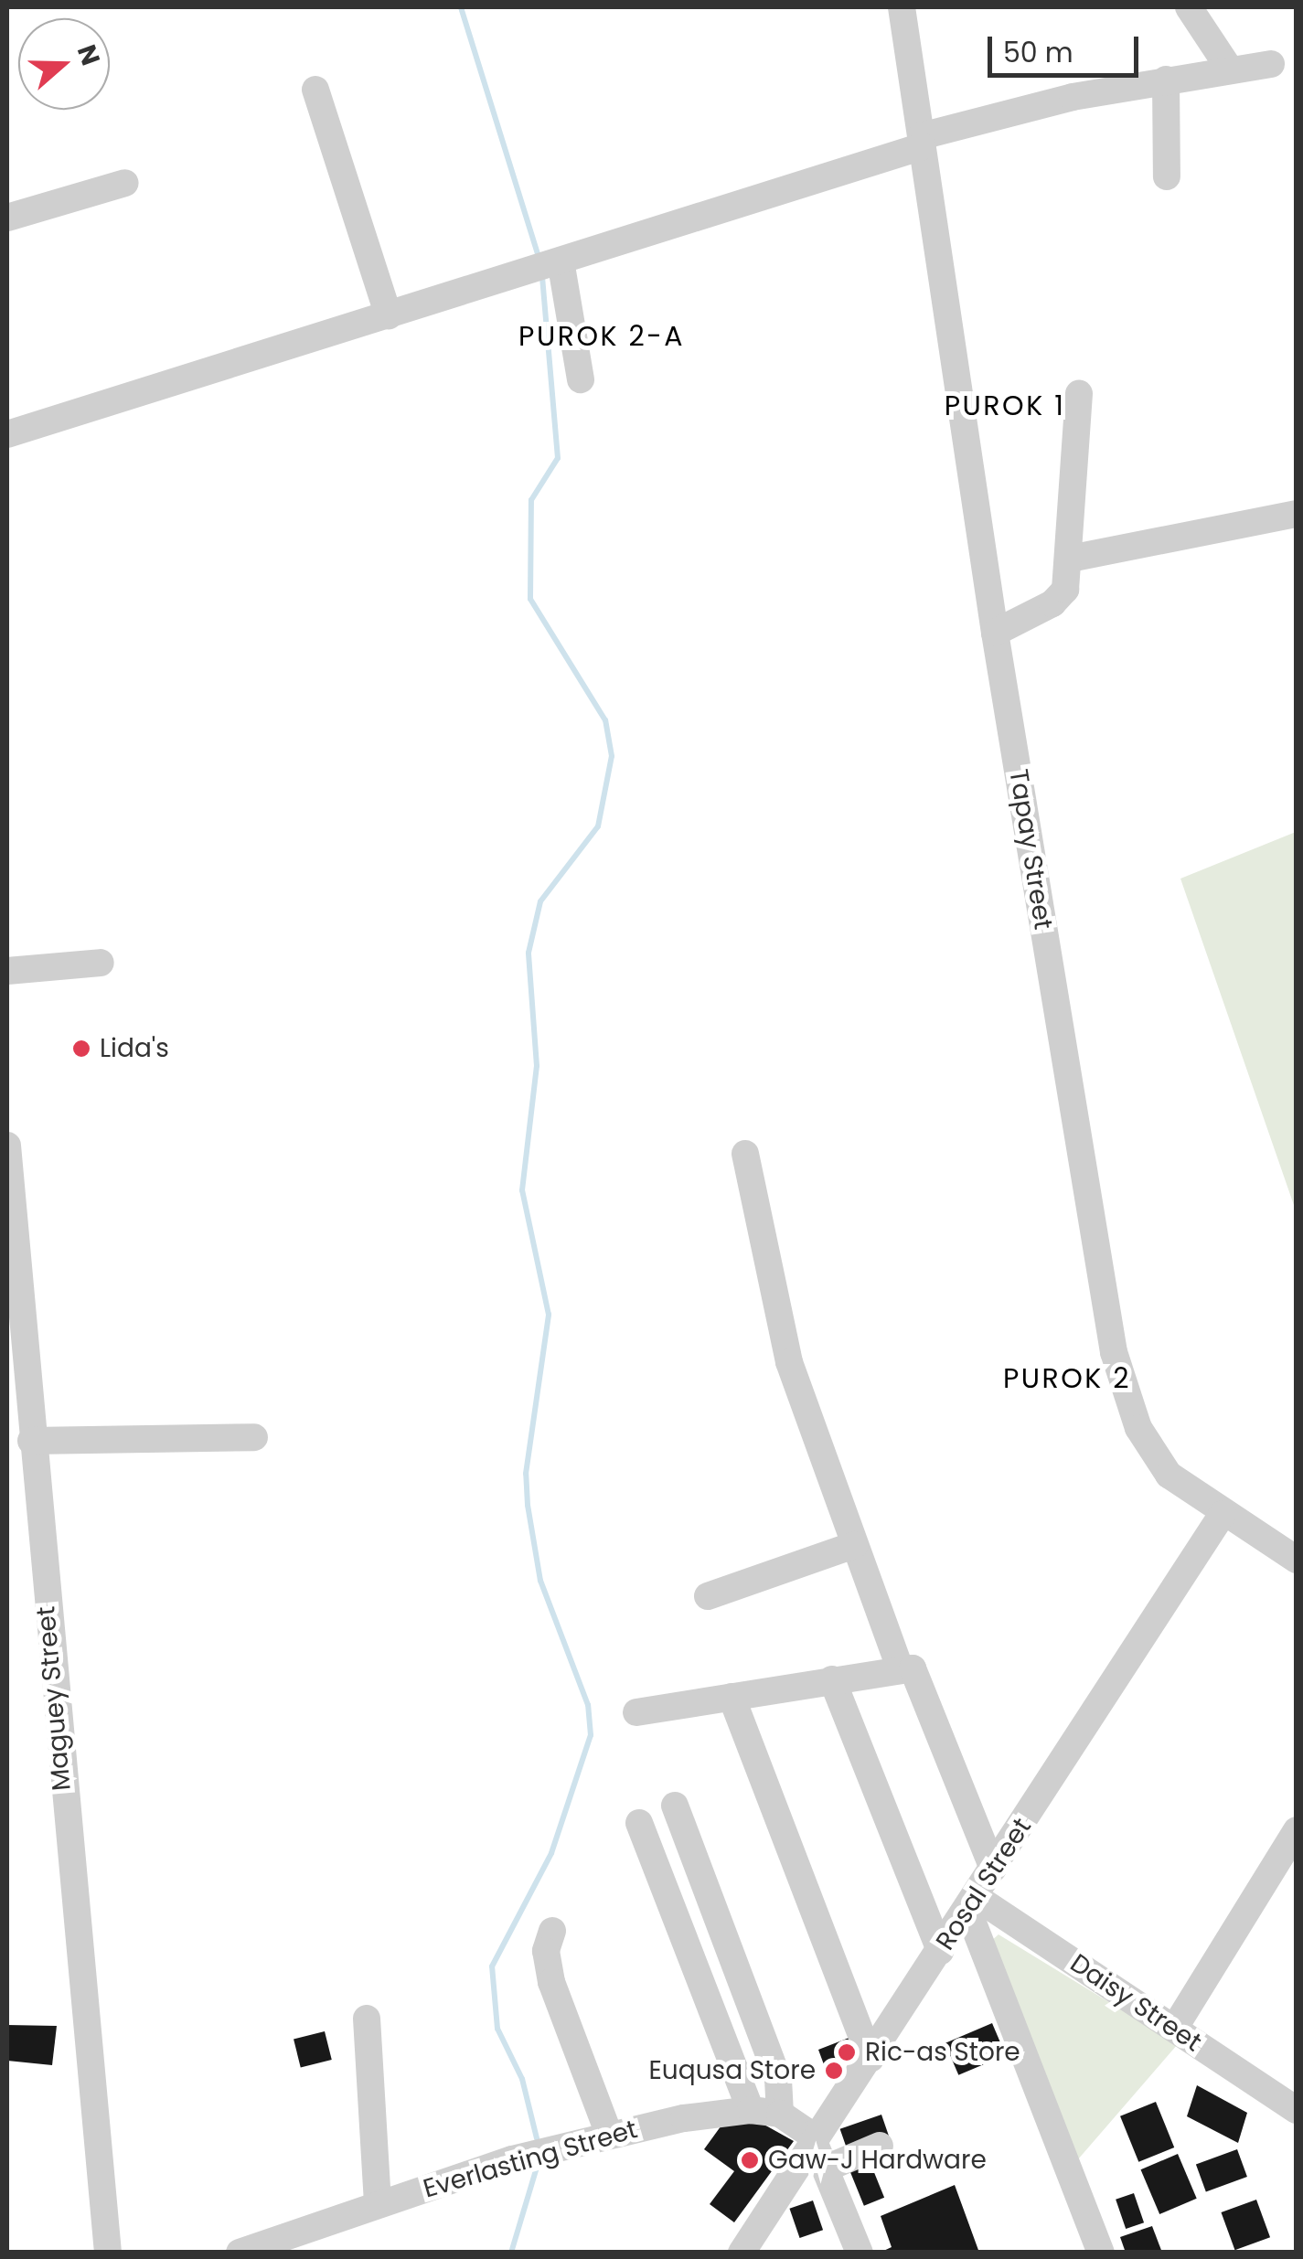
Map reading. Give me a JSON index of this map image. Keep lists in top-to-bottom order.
{
  "streets": {
    "street": [
      "Tapay Street",
      "Maguey Street",
      "Rosal Street",
      "Daisy Street",
      "Everlasting Street"
    ]
  },
  "crossings": [
    ["Tapay Street", "Rosal Street"],
    ["Rosal Street", "Daisy Street"]
  ],
  "districts": ["PUROK 2-A", "PUROK 1", "PUROK 2"],
  "places": [
    "Lida's",
    "Ric-as Store",
    "Euqusa Store",
    "Gaw-J Hardware"
  ],
  "scale_bar": "50 m",
  "north": "right"
}
